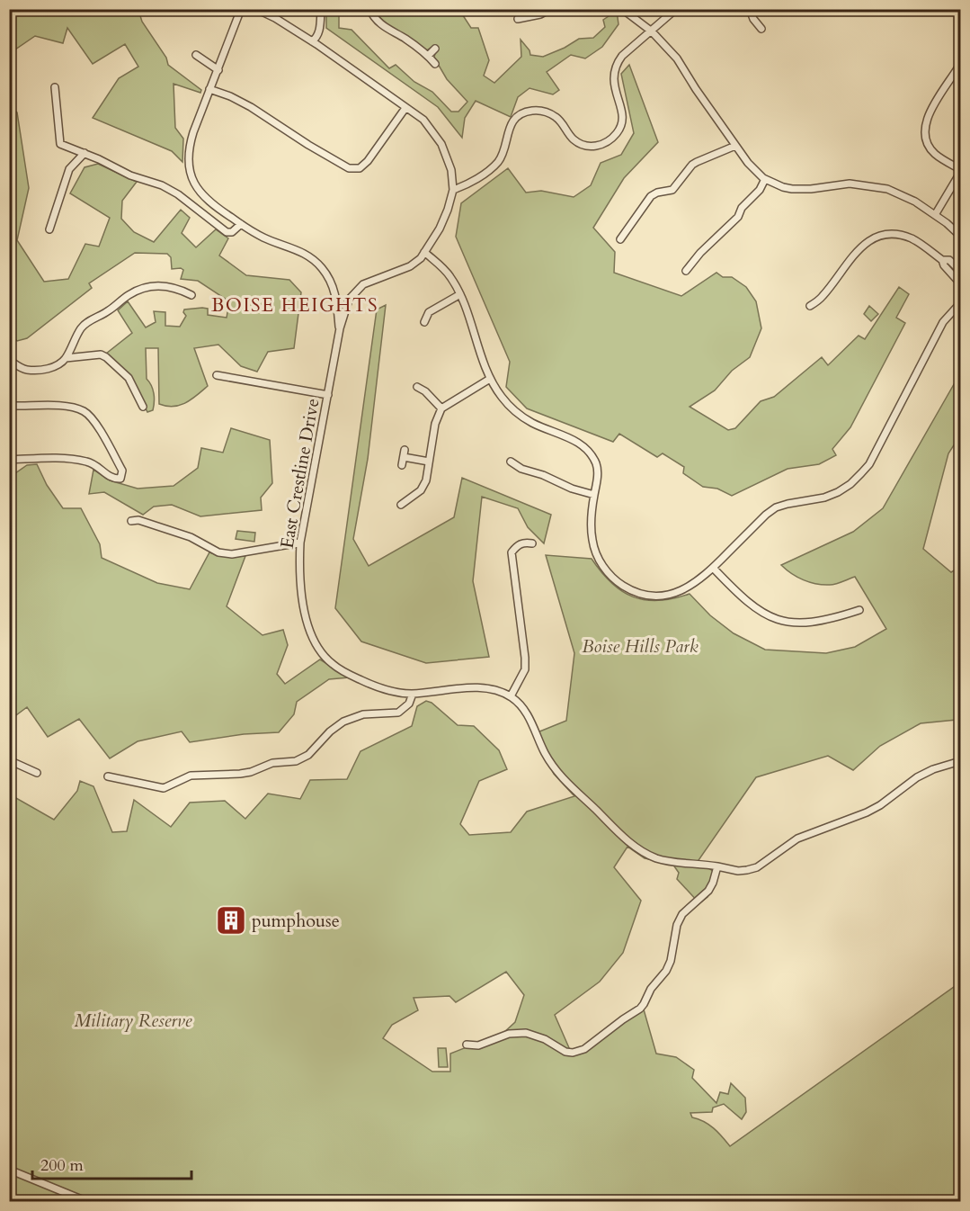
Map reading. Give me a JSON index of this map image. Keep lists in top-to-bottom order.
{
  "streets": {
    "street": ["East Crestline Drive"]
  },
  "districts": ["BOISE HEIGHTS"],
  "parks": ["Boise Hills Park", "Military Reserve"],
  "places": {
    "building": ["pumphouse"]
  },
  "scale_bar": "200 m"
}
